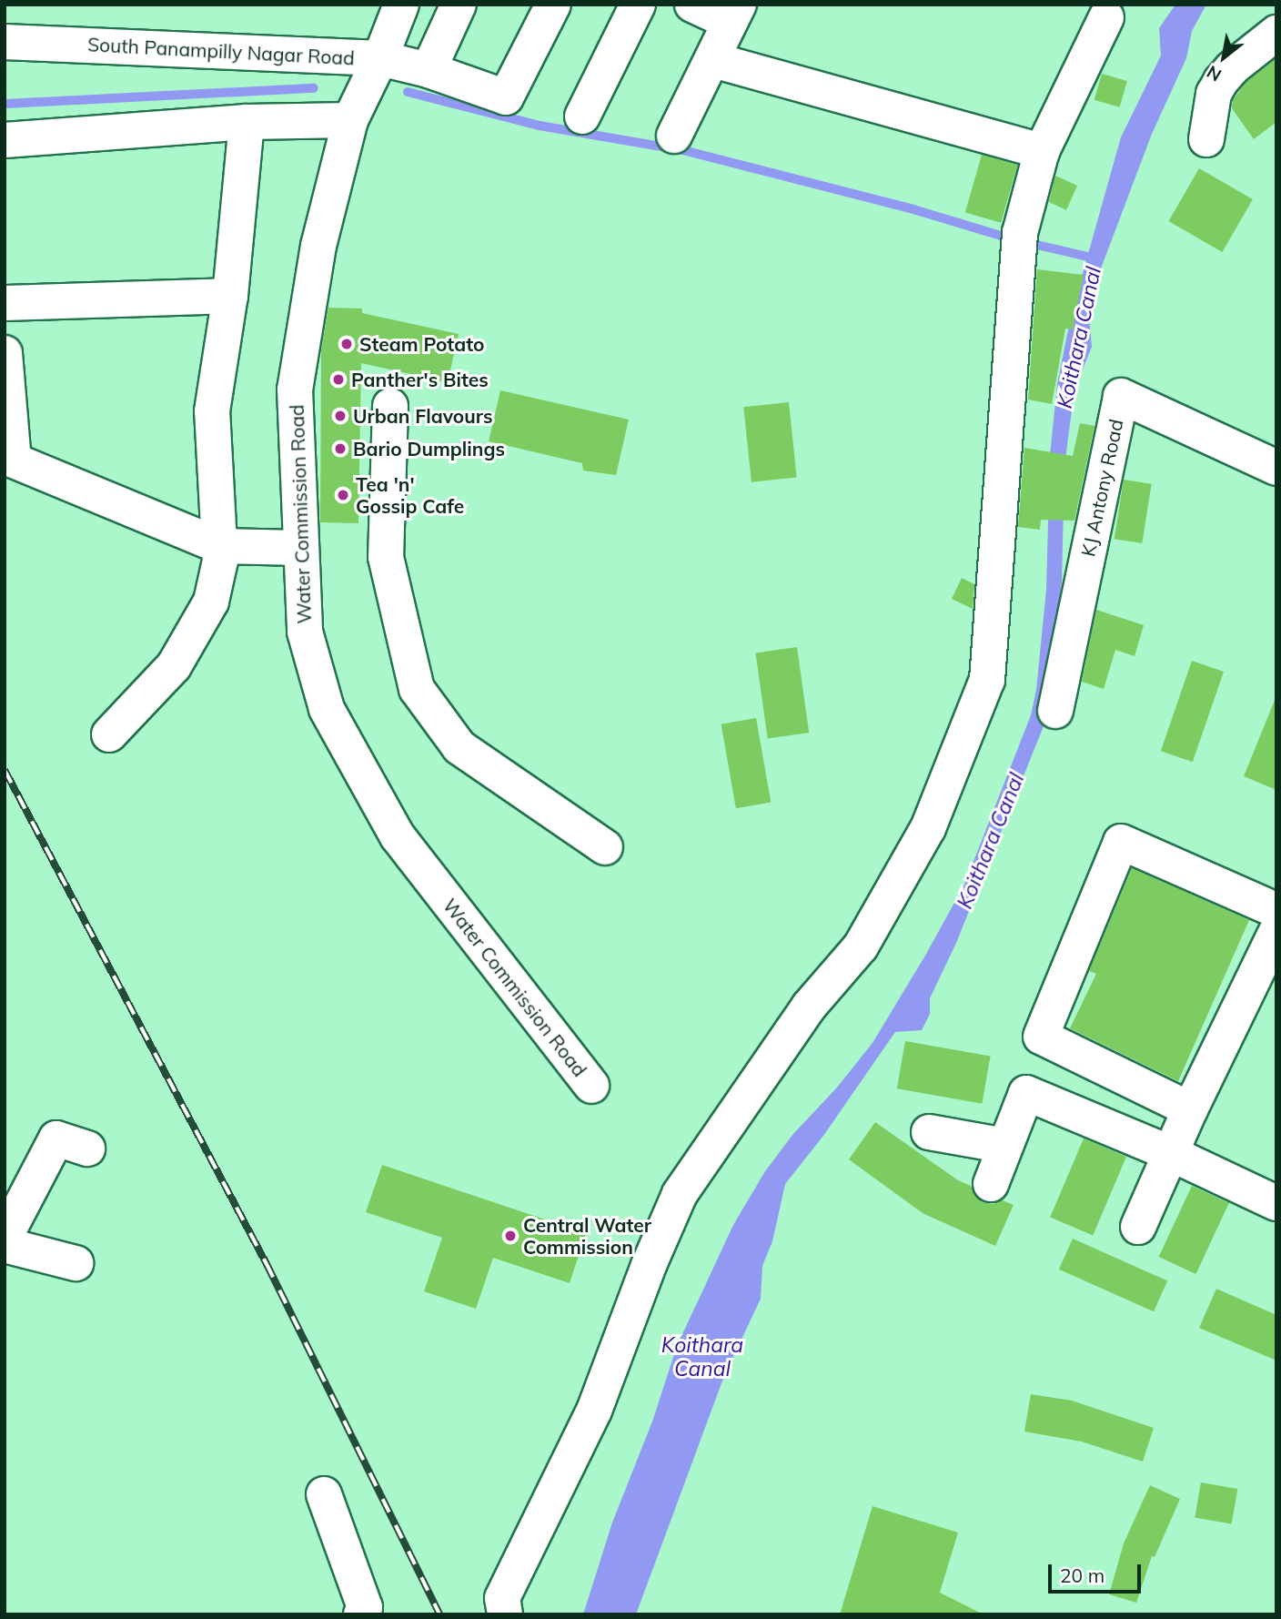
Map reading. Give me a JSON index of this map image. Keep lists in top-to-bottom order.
{
  "streets": {
    "street": ["South Panampilly Nagar Road", "KJ Antony Road", "Water Commission Road"]
  },
  "crossings": [
    ["South Panampilly Nagar Road", "Water Commission Road"]
  ],
  "water": ["Koithara Canal"],
  "places": [
    "Steam Potato",
    "Panther's Bites",
    "Urban Flavours",
    "Bario Dumplings",
    "Tea 'n' Gossip Cafe",
    "Central Water Commission"
  ],
  "scale_bar": "20 m",
  "north": "bottom left"
}
